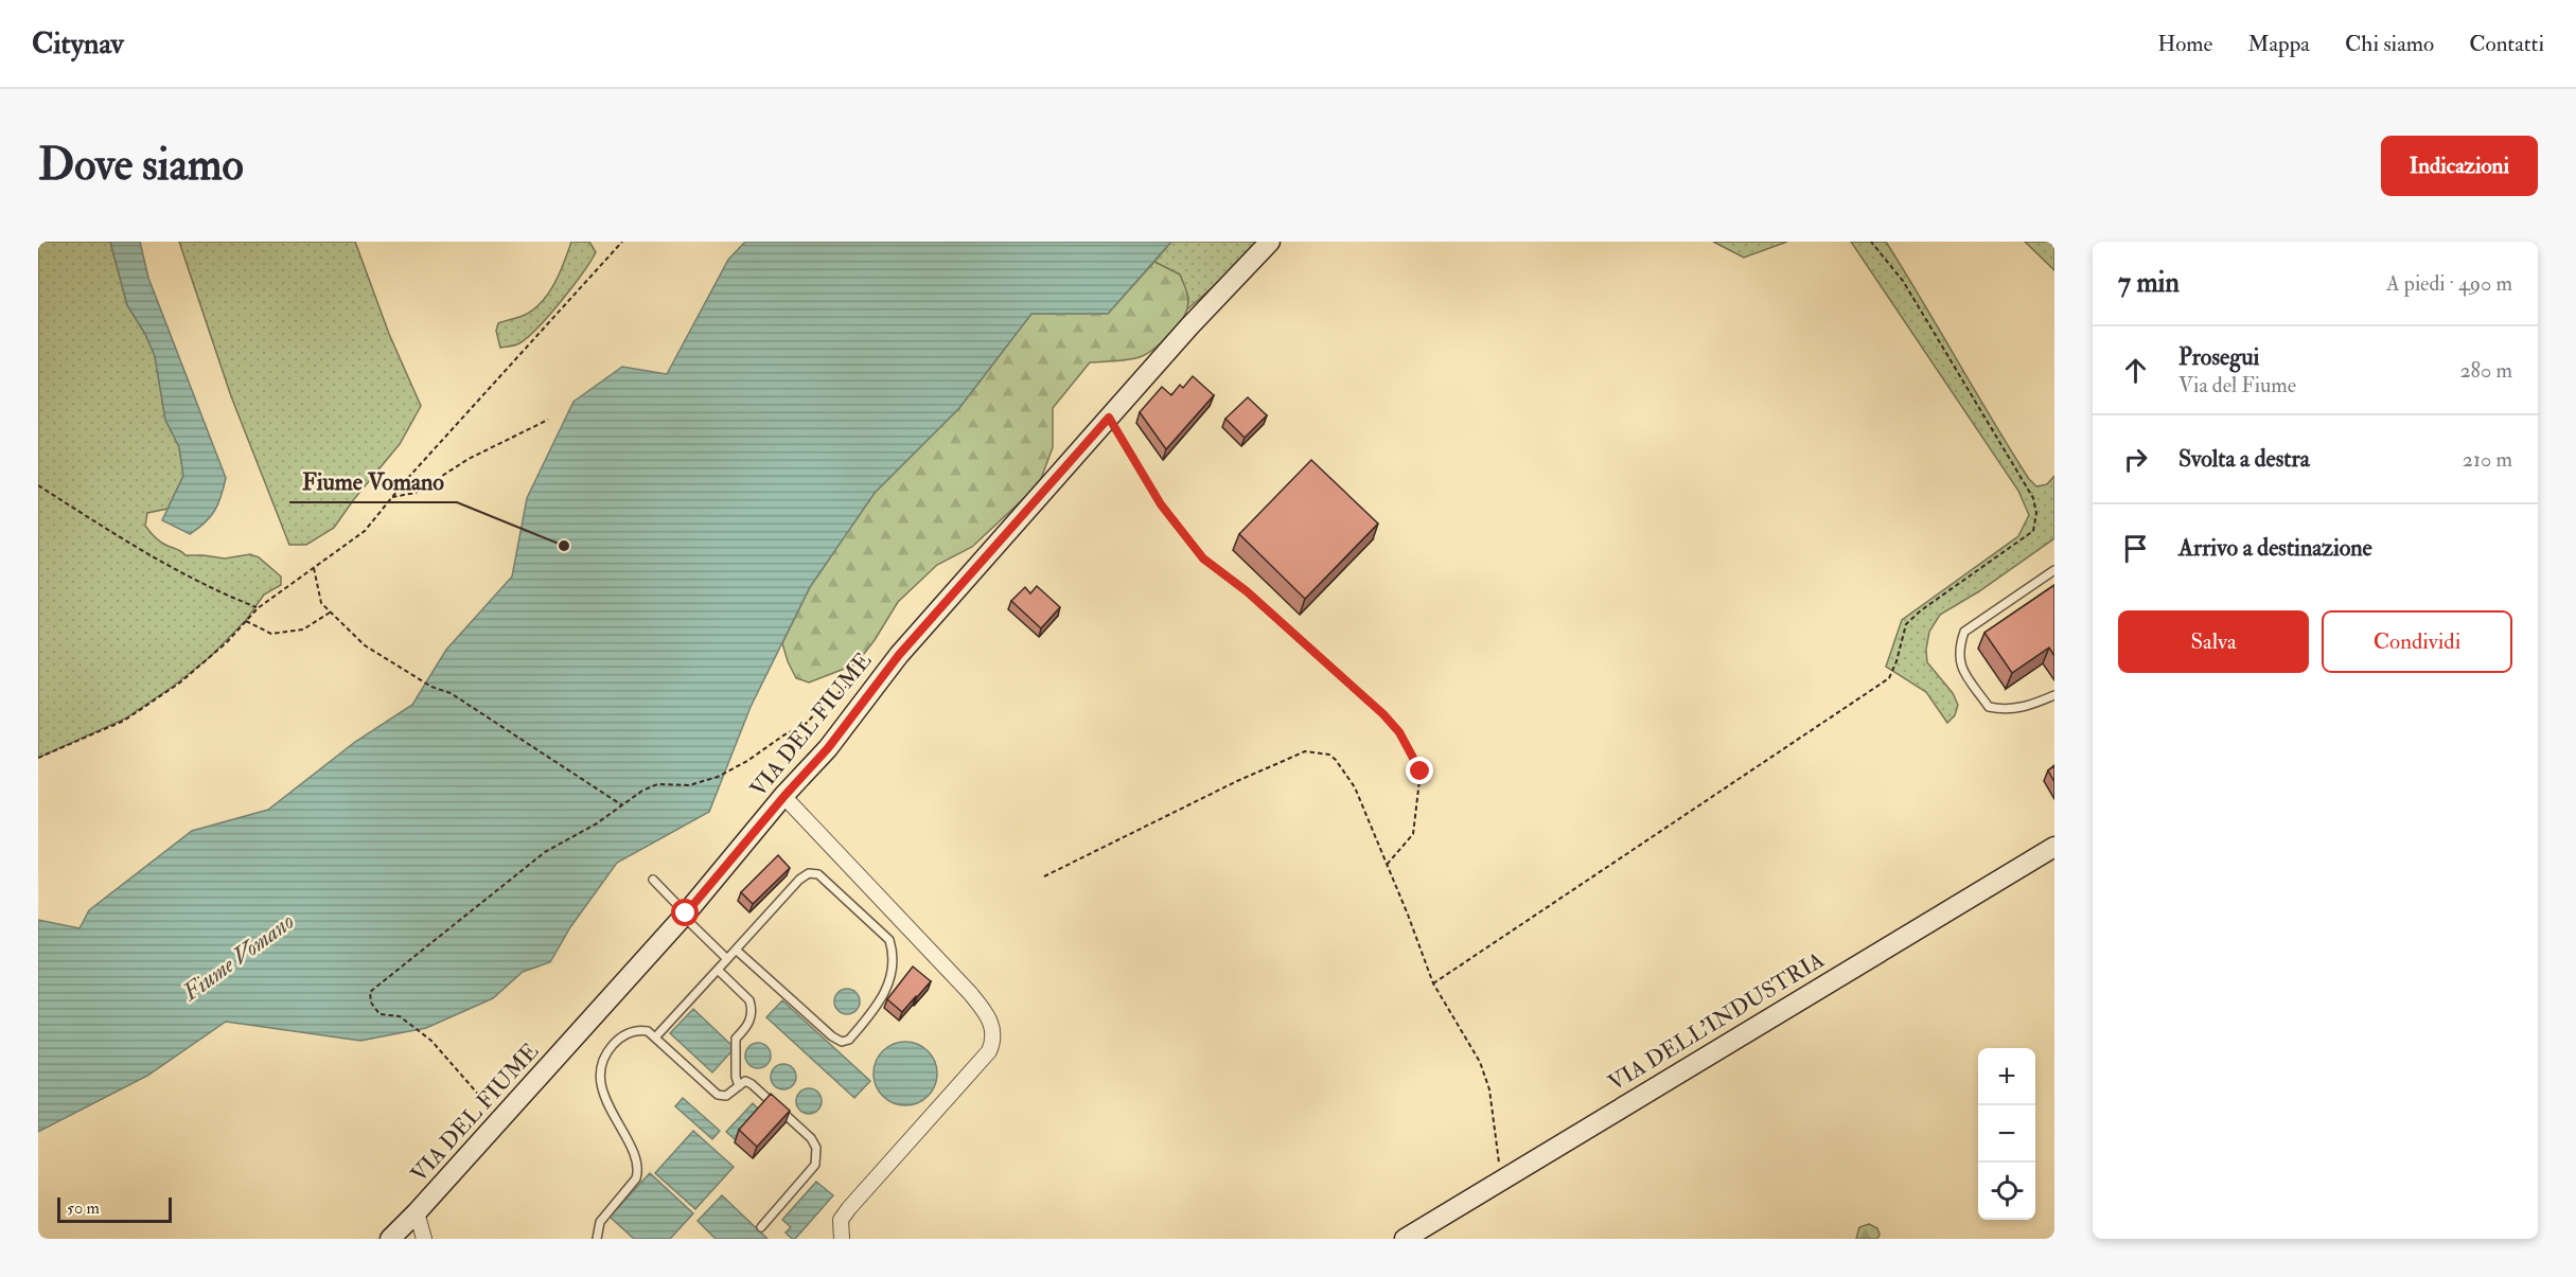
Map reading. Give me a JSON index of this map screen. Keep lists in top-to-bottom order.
{
  "streets": {
    "street": ["VIA DEL FIUME", "VIA DELL'INDUSTRIA"]
  },
  "water": ["Fiume Vomano"],
  "places": ["Fiume Vomano"],
  "scale_bar": "50 m",
  "page": {
    "header": "Citynav",
    "nav": [
      "Home",
      "Mappa",
      "Chi siamo",
      "Contatti"
    ],
    "buttons": [
      "Indicazioni",
      ["Salva", "Condividi"]
    ],
    "title": "Dove siamo",
    "heading": ["7 min", "A piedi · 490 m"],
    "list": [
      ["Prosegui", "Via del Fiume", "280 m"],
      ["Svolta a destra", "210 m"],
      "Arrivo a destinazione"
    ],
    "map_buttons": ["+", "−"],
    "scale": "50 m"
  }
}
